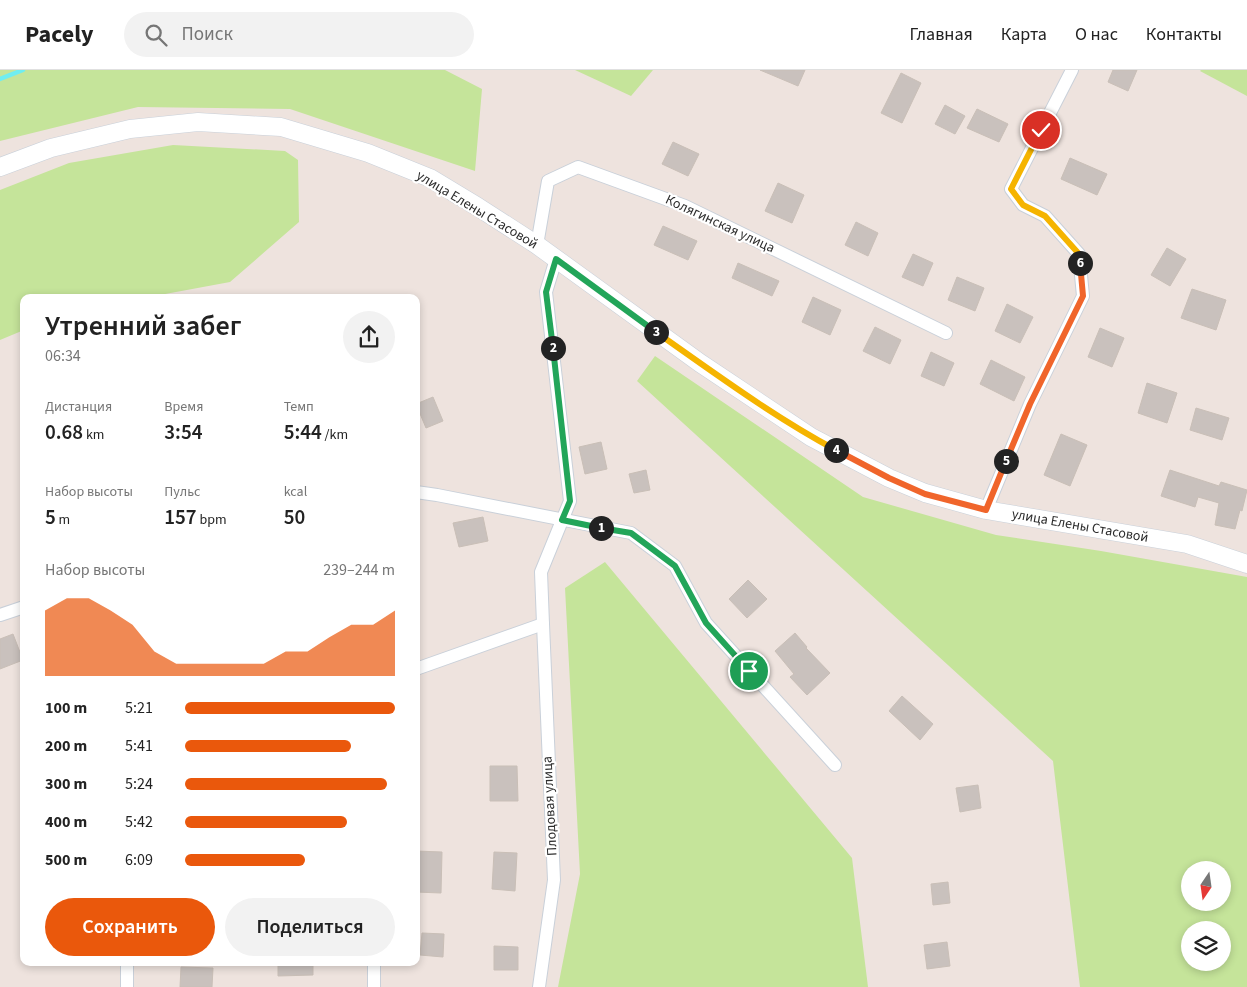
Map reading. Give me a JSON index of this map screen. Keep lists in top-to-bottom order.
{
  "streets": {
    "main road": ["улица Елены Стасовой"],
    "street": ["Колягинская улица", "Плодовая улица"]
  },
  "crossings": [
    ["улица Елены Стасовой", "Колягинская улица"],
    ["улица Елены Стасовой", "Плодовая улица"]
  ],
  "north": "bottom",
  "page": {
    "header": "Pacely",
    "search": "Поиск",
    "nav": [
      "Главная",
      "Карта",
      "О нас",
      "Контакты"
    ],
    "pins": [
      "6",
      "3",
      "2",
      "4",
      "5",
      "1"
    ],
    "heading": ["Утренний забег", "06:34"],
    "stats": [
      ["Дистанция", "0.68 km"],
      ["Время", "3:54"],
      ["Темп", "5:44 /km"],
      ["Набор высоты", "5 m"],
      ["Пульс", "157 bpm"],
      ["kcal", "50"]
    ],
    "chart": ["Набор высоты", "239–244 m"],
    "list": [
      {
        "name": "100 m",
        "note": "5:21"
      },
      {
        "name": "200 m",
        "note": "5:41"
      },
      {
        "name": "300 m",
        "note": "5:24"
      },
      {
        "name": "400 m",
        "note": "5:42"
      },
      {
        "name": "500 m",
        "note": "6:09"
      }
    ],
    "buttons": ["Сохранить", "Поделиться"]
  }
}
